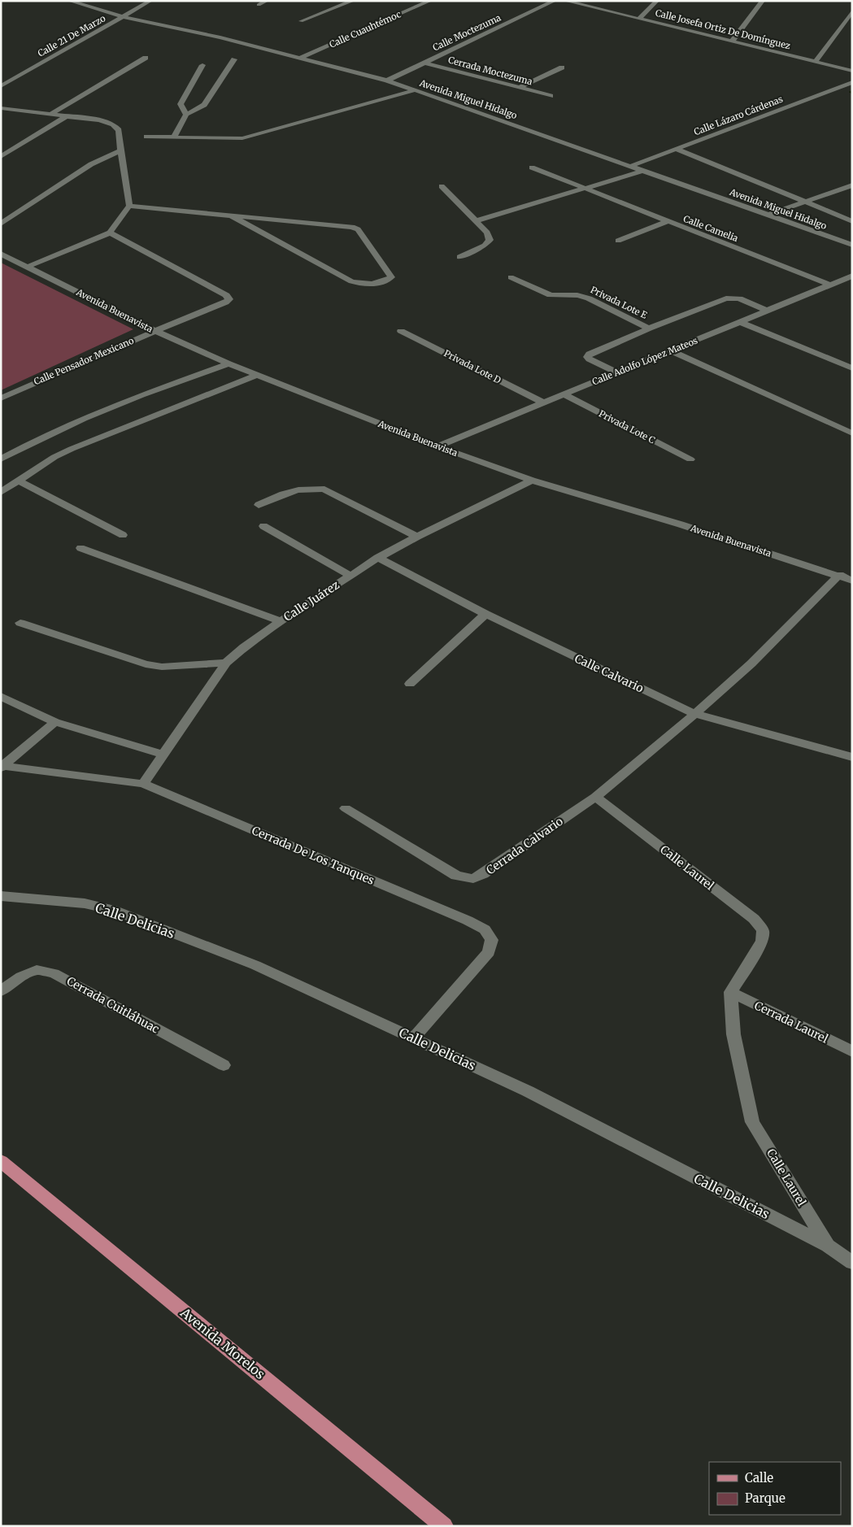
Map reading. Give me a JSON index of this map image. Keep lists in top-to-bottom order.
{
  "streets": {
    "main road": ["Avenida Morelos"],
    "street": [
      "Calle Cuauhtémoc",
      "Calle Josefa Ortiz De Domínguez",
      "Calle Moctezuma",
      "Calle 21 De Marzo",
      "Cerrada Moctezuma",
      "Avenida Miguel Hidalgo",
      "Calle Lázaro Cárdenas",
      "Calle Camelia",
      "Privada Lote E",
      "Avenida Buenavista",
      "Calle Pensador Mexicano",
      "Calle Adolfo López Mateos",
      "Privada Lote D",
      "Privada Lote C",
      "Calle Juárez",
      "Calle Calvario",
      "Cerrada Calvario",
      "Cerrada De Los Tanques",
      "Calle Laurel",
      "Calle Delicias",
      "Cerrada Cuitláhuac",
      "Cerrada Laurel"
    ]
  },
  "crossings": [
    ["Calle Cuauhtémoc", "Avenida Miguel Hidalgo"],
    ["Calle Moctezuma", "Cerrada Moctezuma"],
    ["Calle Moctezuma", "Avenida Miguel Hidalgo"],
    ["Calle 21 De Marzo", "Avenida Miguel Hidalgo"],
    ["Avenida Miguel Hidalgo", "Calle Lázaro Cárdenas"],
    ["Calle Camelia", "Calle Adolfo López Mateos"],
    ["Avenida Buenavista", "Calle Pensador Mexicano"],
    ["Avenida Buenavista", "Calle Adolfo López Mateos"],
    ["Avenida Buenavista", "Calle Juárez"],
    ["Calle Adolfo López Mateos", "Privada Lote D"],
    ["Calle Adolfo López Mateos", "Privada Lote C"],
    ["Calle Juárez", "Calle Calvario"],
    ["Calle Juárez", "Cerrada De Los Tanques"],
    ["Cerrada Calvario", "Calle Laurel"],
    ["Cerrada De Los Tanques", "Calle Delicias"],
    ["Calle Laurel", "Calle Delicias"],
    ["Calle Laurel", "Cerrada Laurel"]
  ],
  "legend": ["Calle", "Parque"]
}
